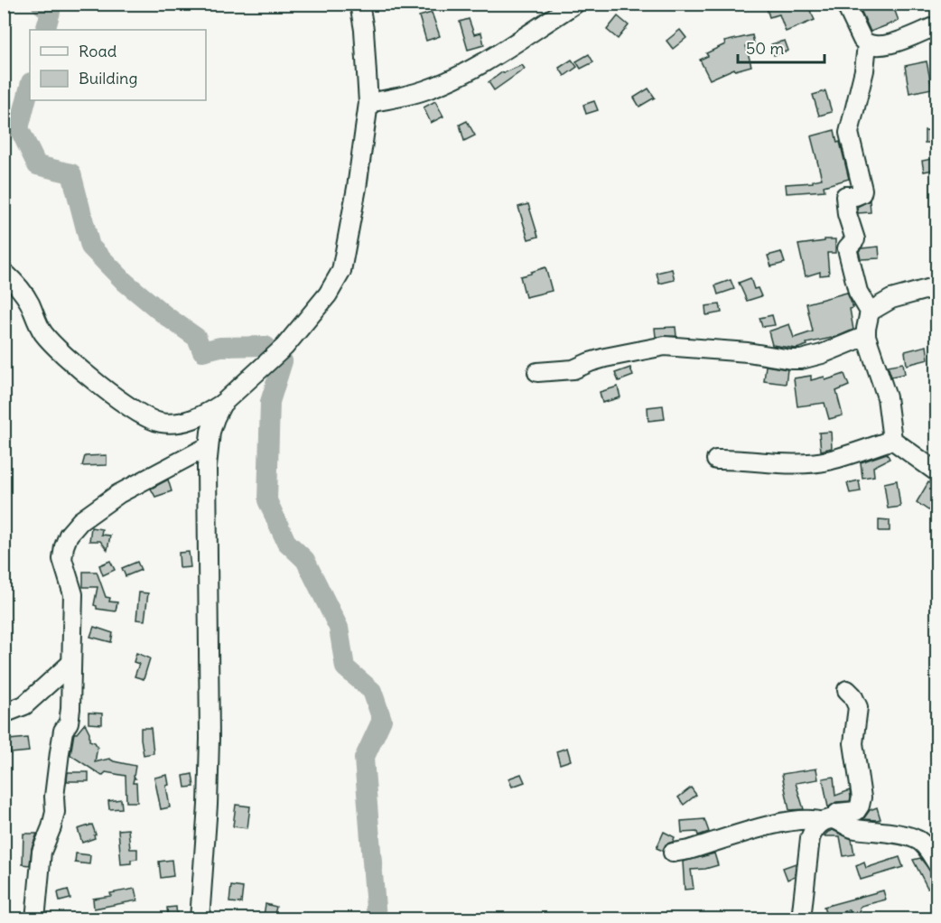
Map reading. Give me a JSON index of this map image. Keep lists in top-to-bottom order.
{
  "legend": ["Road", "Building"],
  "scale_bar": "50 m"
}
